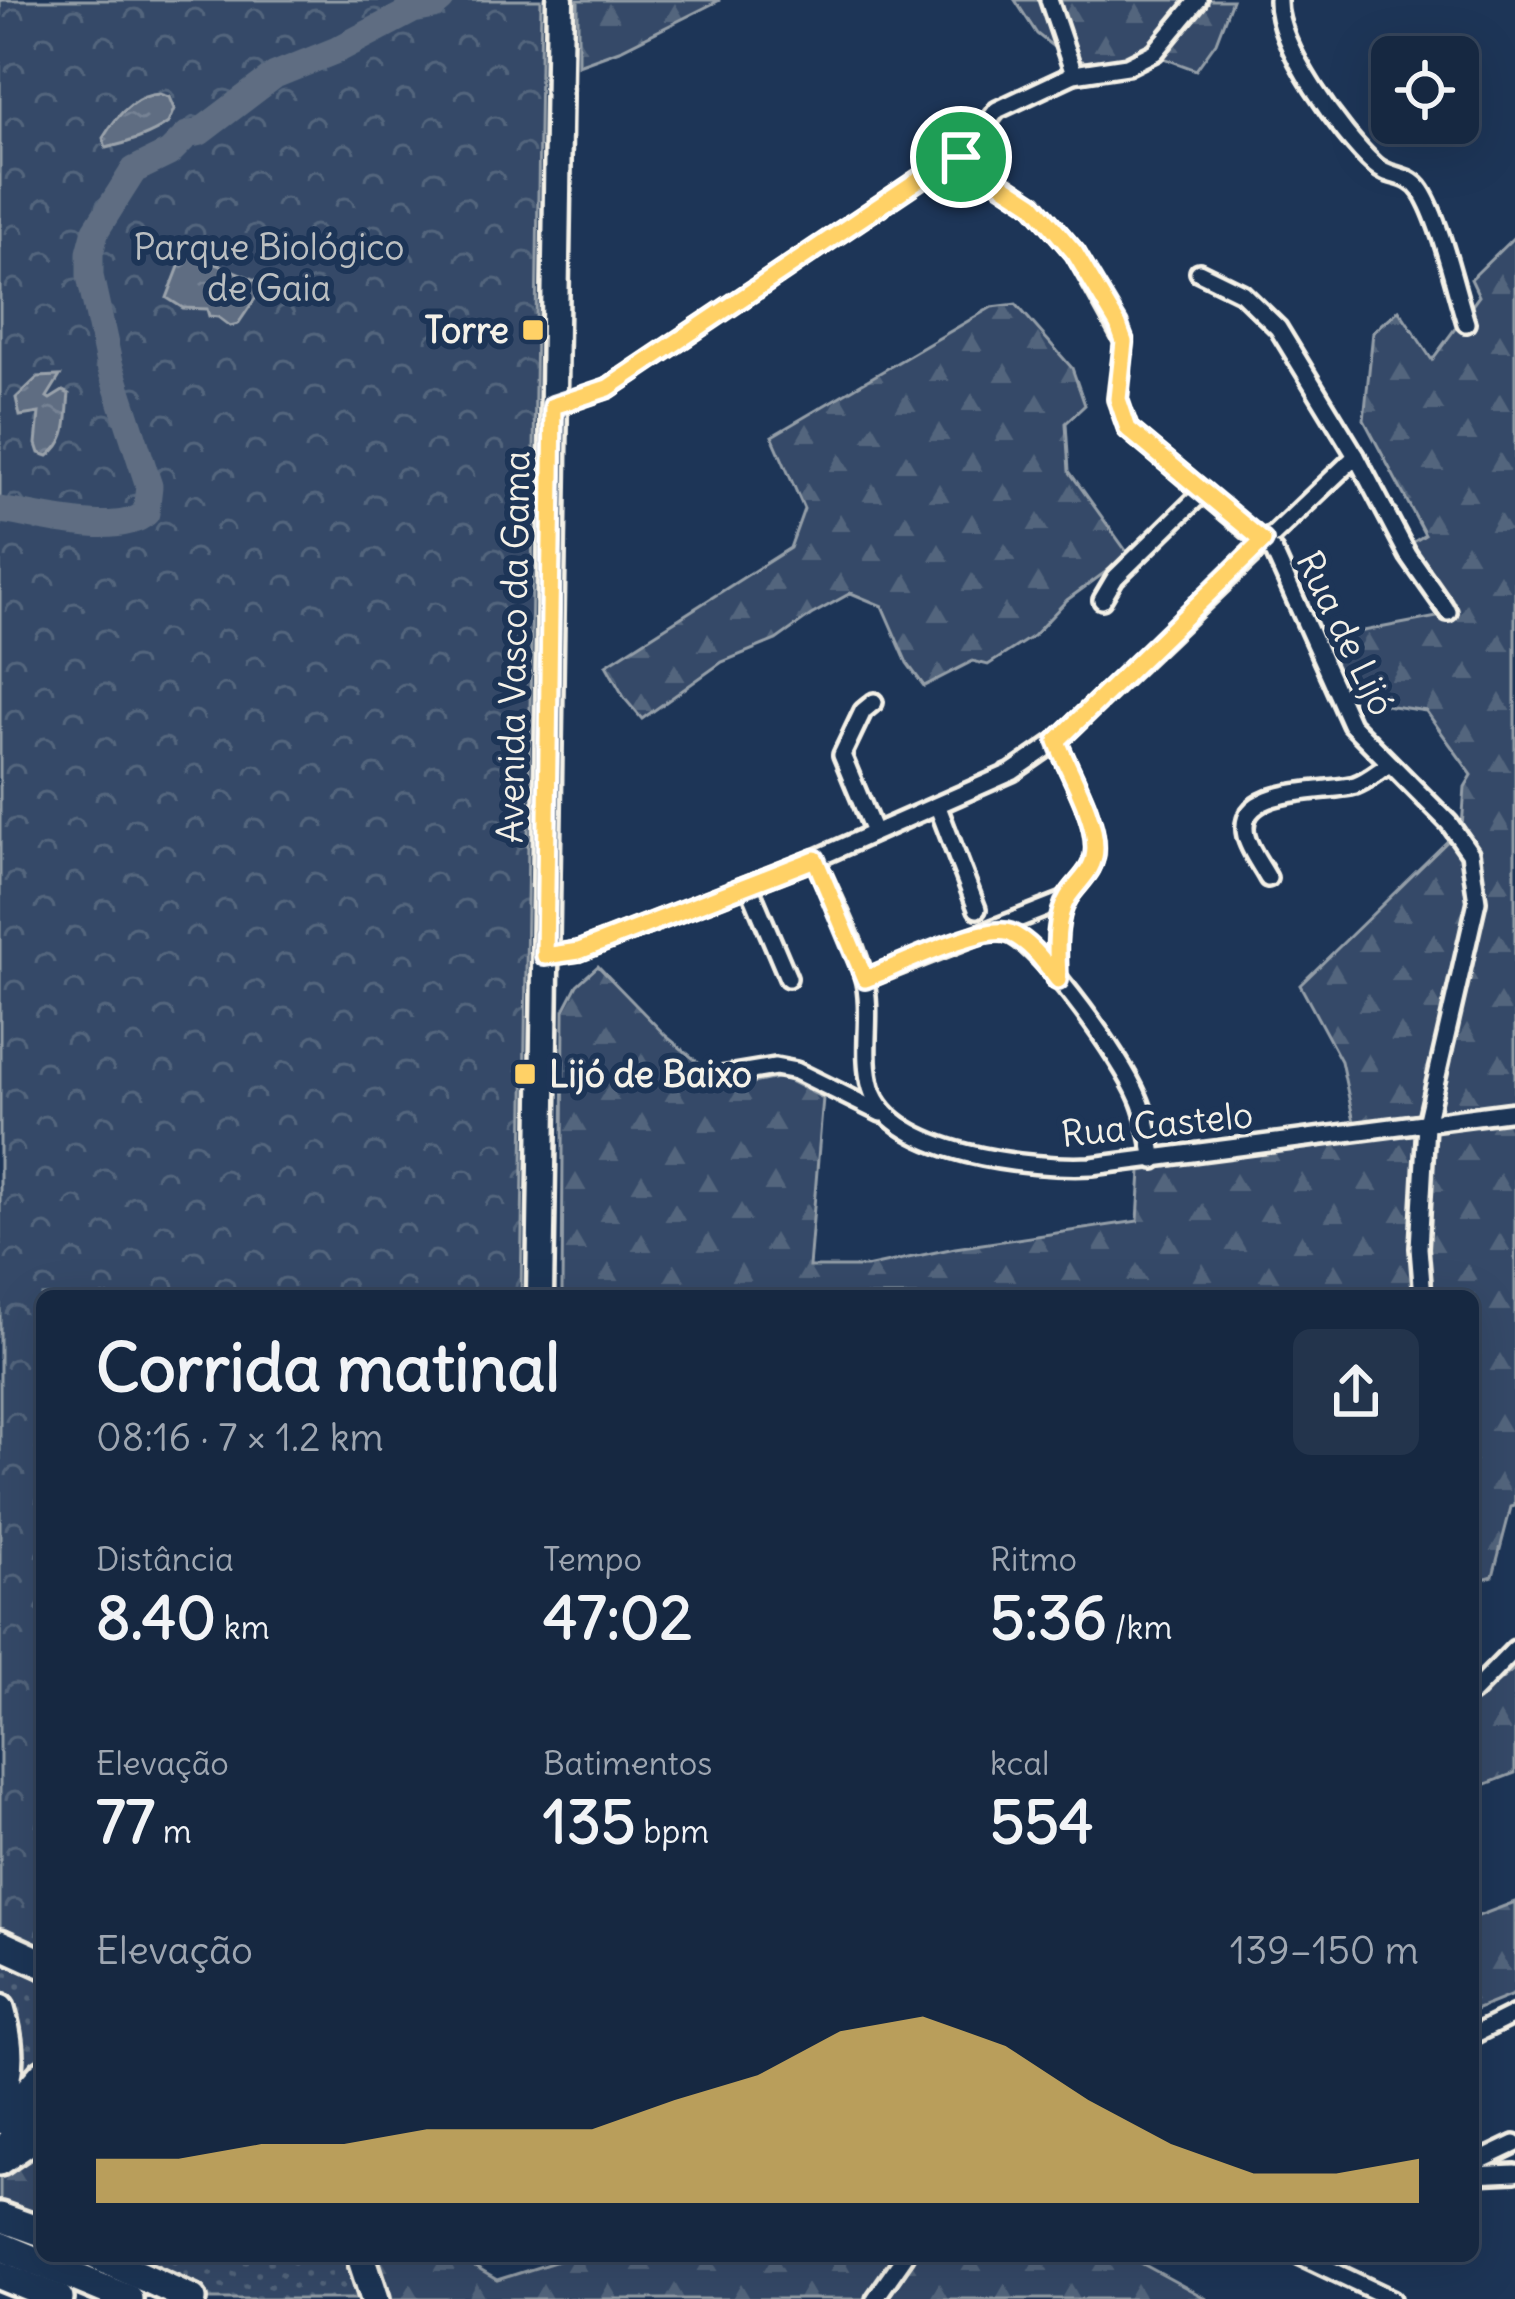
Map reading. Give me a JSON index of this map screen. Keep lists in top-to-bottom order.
{
  "streets": {
    "main road": ["Avenida Vasco da Gama"],
    "street": ["Rua de Lijó", "Rua Castelo"]
  },
  "crossings": [
    ["Rua de Lijó", "Rua Castelo"]
  ],
  "parks": ["Parque Biológico de Gaia"],
  "places": {
    "transit": ["Torre", "Lijó de Baixo"]
  },
  "page": {
    "heading": ["Corrida matinal", "08:16 · 7 × 1.2 km"],
    "stats": [
      ["Distância", "8.40 km"],
      ["Tempo", "47:02"],
      ["Ritmo", "5:36 /km"],
      ["Elevação", "77 m"],
      ["Batimentos", "135 bpm"],
      ["kcal", "554"]
    ],
    "chart": ["Elevação", "139–150 m"]
  }
}
